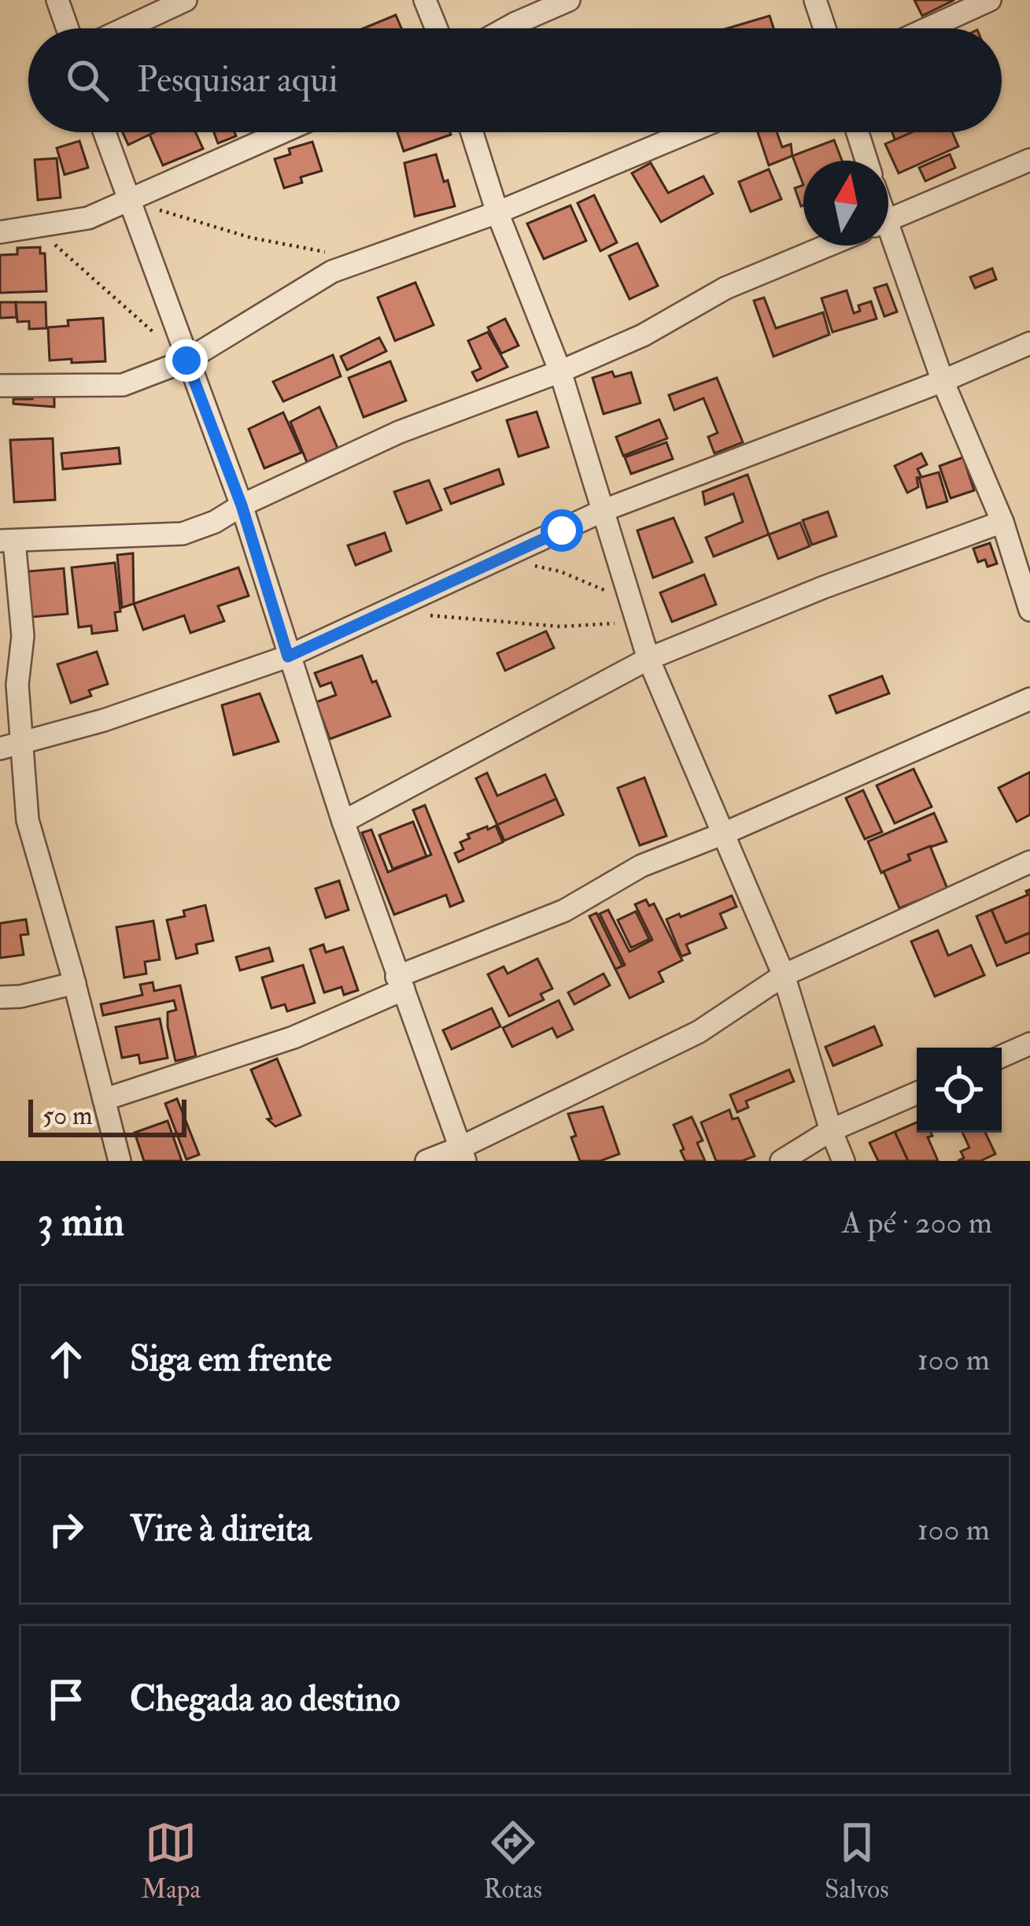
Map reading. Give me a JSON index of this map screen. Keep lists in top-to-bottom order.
{
  "scale_bar": "50 m",
  "north": "top",
  "page": {
    "search": "Pesquisar aqui",
    "scale": "50 m",
    "heading": ["3 min", "A pé · 200 m"],
    "list": [
      ["Siga em frente", "100 m"],
      ["Vire à direita", "100 m"],
      "Chegada ao destino"
    ],
    "nav": ["Mapa", "Rotas", "Salvos"]
  }
}
